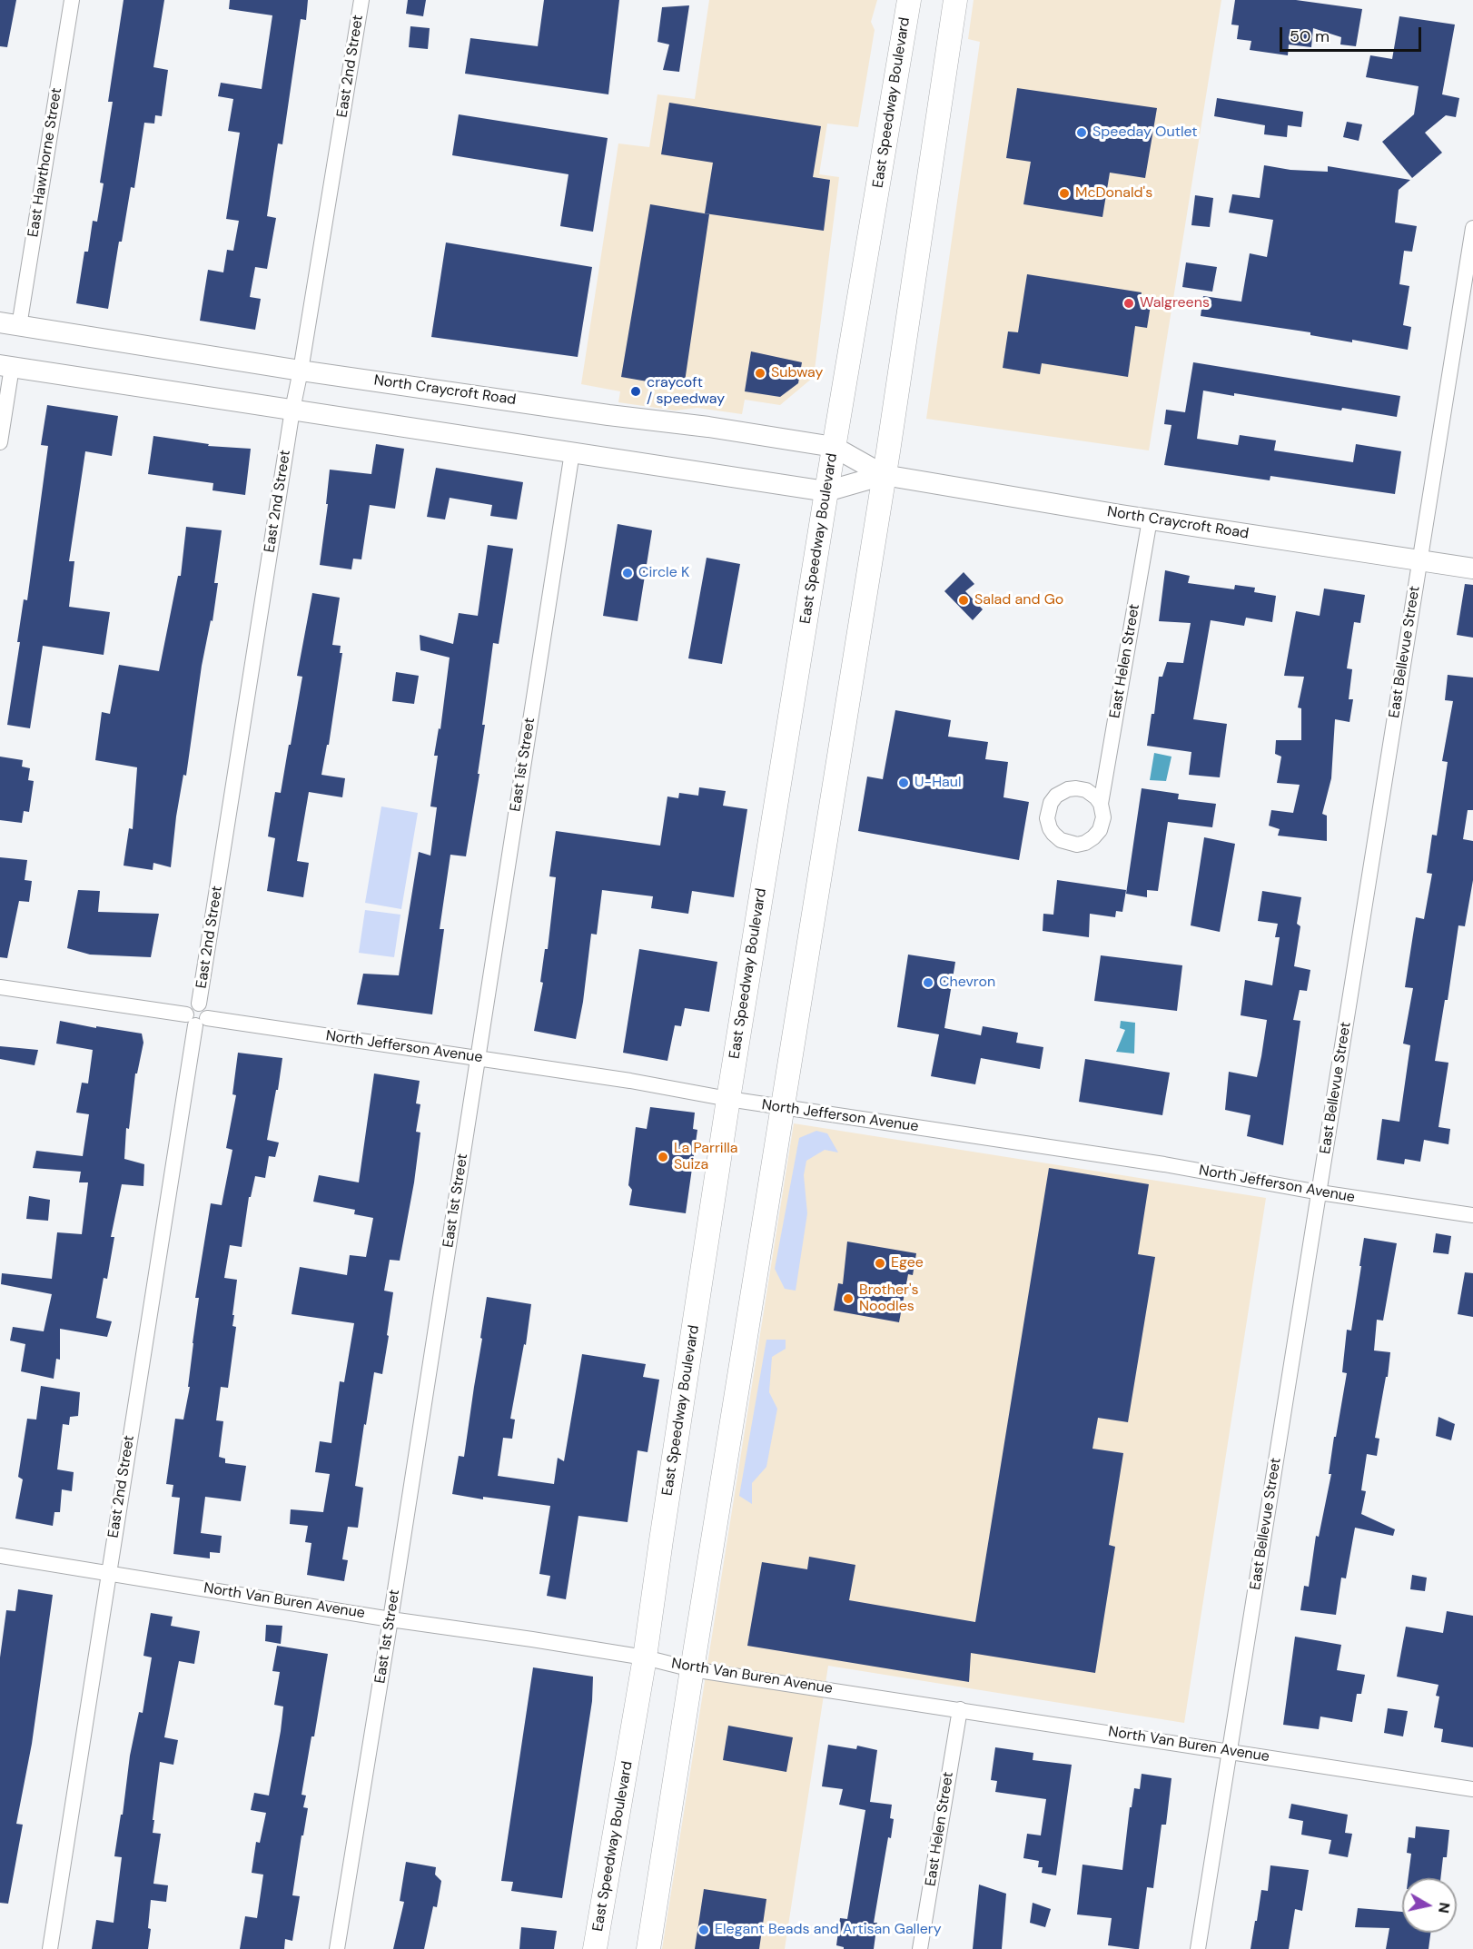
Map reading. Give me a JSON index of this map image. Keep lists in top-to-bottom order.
{
  "streets": {
    "main road": ["East Speedway Boulevard", "North Craycroft Road"],
    "street": [
      "East 2nd Street",
      "East Hawthorne Street",
      "East Bellevue Street",
      "East Helen Street",
      "East 1st Street",
      "North Jefferson Avenue",
      "North Van Buren Avenue"
    ]
  },
  "crossings": [
    ["East 2nd Street", "North Craycroft Road"],
    ["East 2nd Street", "North Jefferson Avenue"],
    ["East 2nd Street", "North Van Buren Avenue"],
    ["East Speedway Boulevard", "North Craycroft Road"],
    ["East Speedway Boulevard", "North Jefferson Avenue"],
    ["East Speedway Boulevard", "North Van Buren Avenue"],
    ["East Hawthorne Street", "North Craycroft Road"],
    ["North Craycroft Road", "East Bellevue Street"],
    ["North Craycroft Road", "East Helen Street"],
    ["North Craycroft Road", "East 1st Street"],
    ["East Bellevue Street", "North Jefferson Avenue"],
    ["East Bellevue Street", "North Van Buren Avenue"],
    ["East Helen Street", "North Van Buren Avenue"],
    ["East 1st Street", "North Jefferson Avenue"],
    ["East 1st Street", "North Van Buren Avenue"]
  ],
  "places": [
    "Speeday Outlet",
    "McDonald's",
    "Walgreens",
    "Subway",
    "craycoft / speedway",
    "Circle K",
    "Salad and Go",
    "U-Haul",
    "Chevron",
    "La Parrilla Suiza",
    "Egee",
    "Brother's Noodles",
    "Elegant Beads and Artisan Gallery"
  ],
  "scale_bar": "50 m",
  "north": "right"
}
